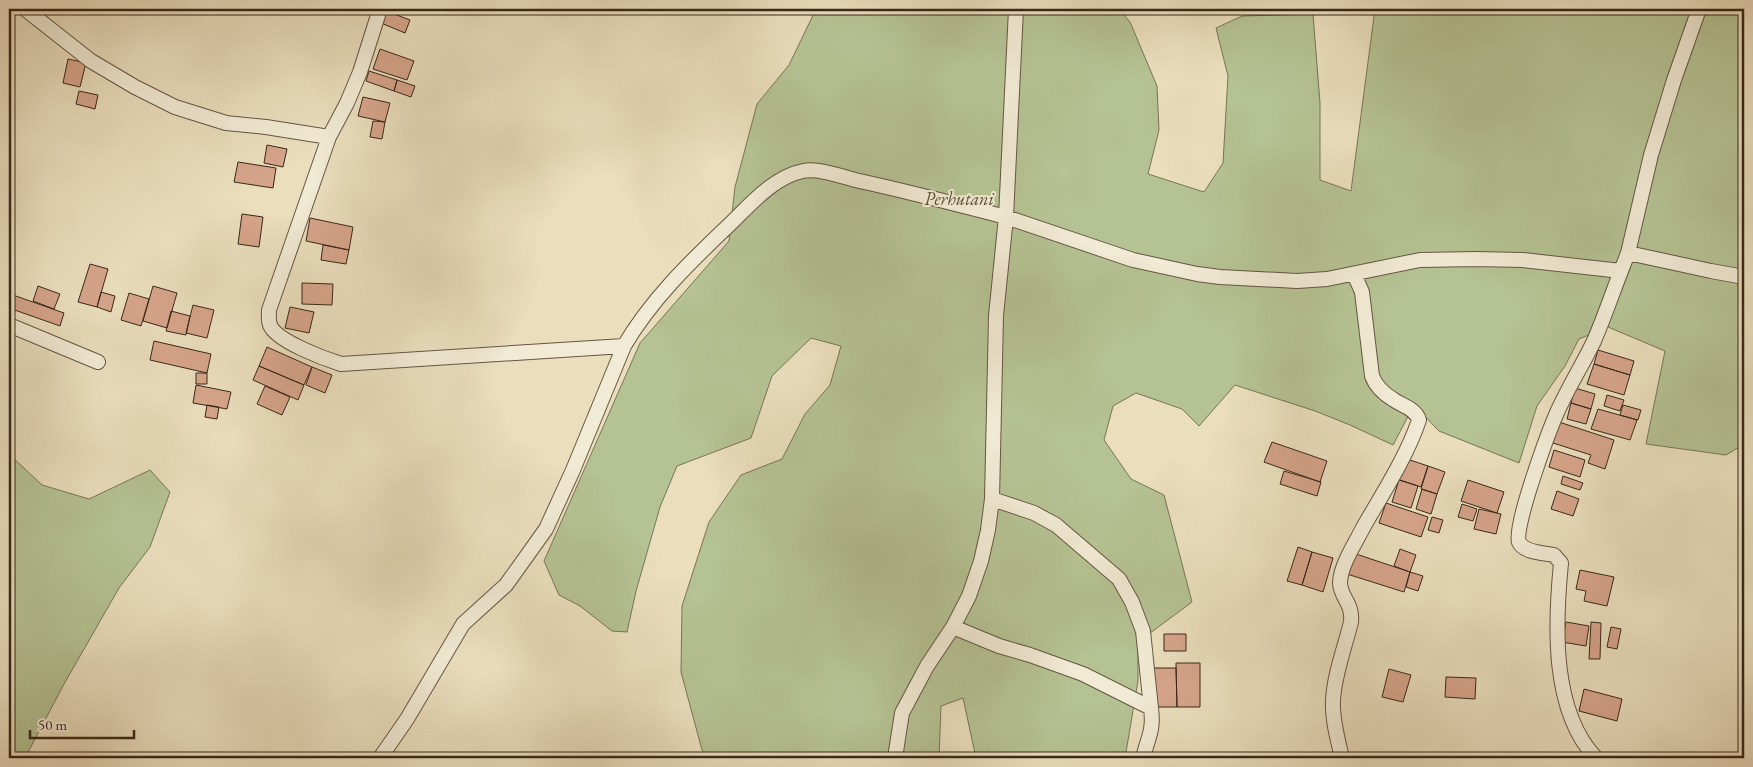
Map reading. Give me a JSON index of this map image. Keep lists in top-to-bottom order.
{
  "parks": ["Perhutani"],
  "scale_bar": "50 m"
}
